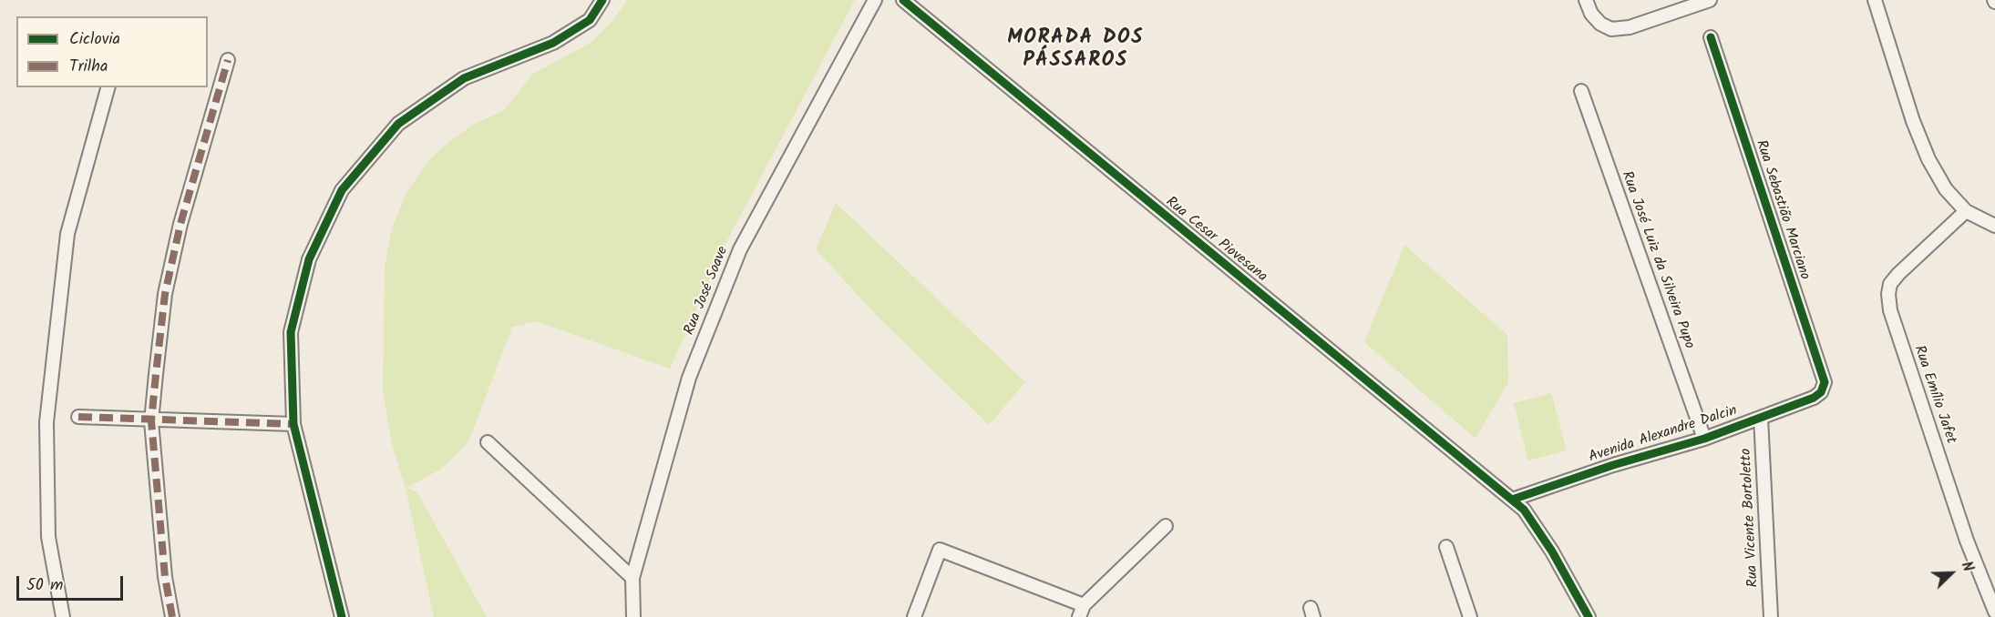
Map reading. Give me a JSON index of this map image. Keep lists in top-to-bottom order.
{
  "streets": {
    "street": [
      "Rua Sebastião Marciano",
      "Rua Cesar Piovesana",
      "Rua José Luiz da Silveira Pupo",
      "Rua José Soave",
      "Rua Emílio Jafet",
      "Avenida Alexandre Dalcin",
      "Rua Vicente Bortoletto"
    ]
  },
  "crossings": [
    ["Rua Sebastião Marciano", "Avenida Alexandre Dalcin"],
    ["Rua Cesar Piovesana", "Avenida Alexandre Dalcin"],
    ["Rua José Luiz da Silveira Pupo", "Avenida Alexandre Dalcin"],
    ["Avenida Alexandre Dalcin", "Rua Vicente Bortoletto"]
  ],
  "districts": ["MORADA DOS PÁSSAROS"],
  "legend": ["Ciclovia", "Trilha"],
  "scale_bar": "50 m",
  "north": "top right"
}
